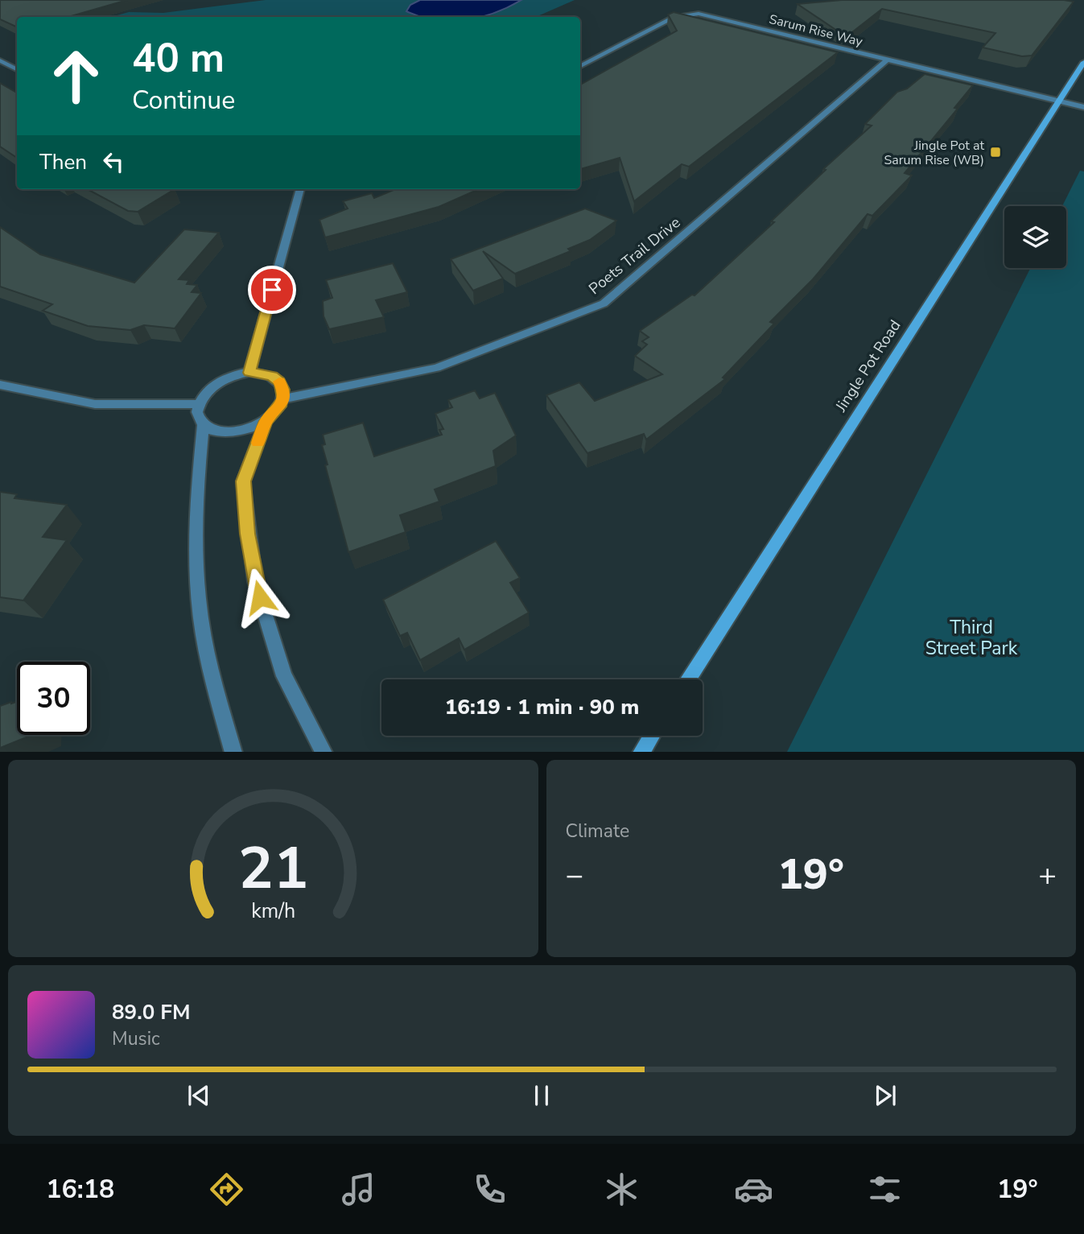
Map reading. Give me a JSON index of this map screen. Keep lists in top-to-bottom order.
{
  "streets": {
    "street": ["Sarum Rise Way", "Poets Trail Drive", "Jingle Pot Road"]
  },
  "crossings": [
    ["Sarum Rise Way", "Poets Trail Drive"],
    ["Sarum Rise Way", "Jingle Pot Road"]
  ],
  "parks": ["Third Street Park"],
  "places": {
    "transit": ["Jingle Pot at Sarum Rise (WB)"]
  },
  "page": {
    "turn": ["40 m", "Continue"],
    "then": "Then",
    "limit": "30",
    "trip": "16:19 · 1 min · 90 m",
    "tile": "Climate",
    "heat": ["−", "19°", "+"],
    "song": ["89.0 FM", "Music"],
    "tabs": ["16:18", "19°"],
    "gauge": ["21", "km/h"]
  }
}
